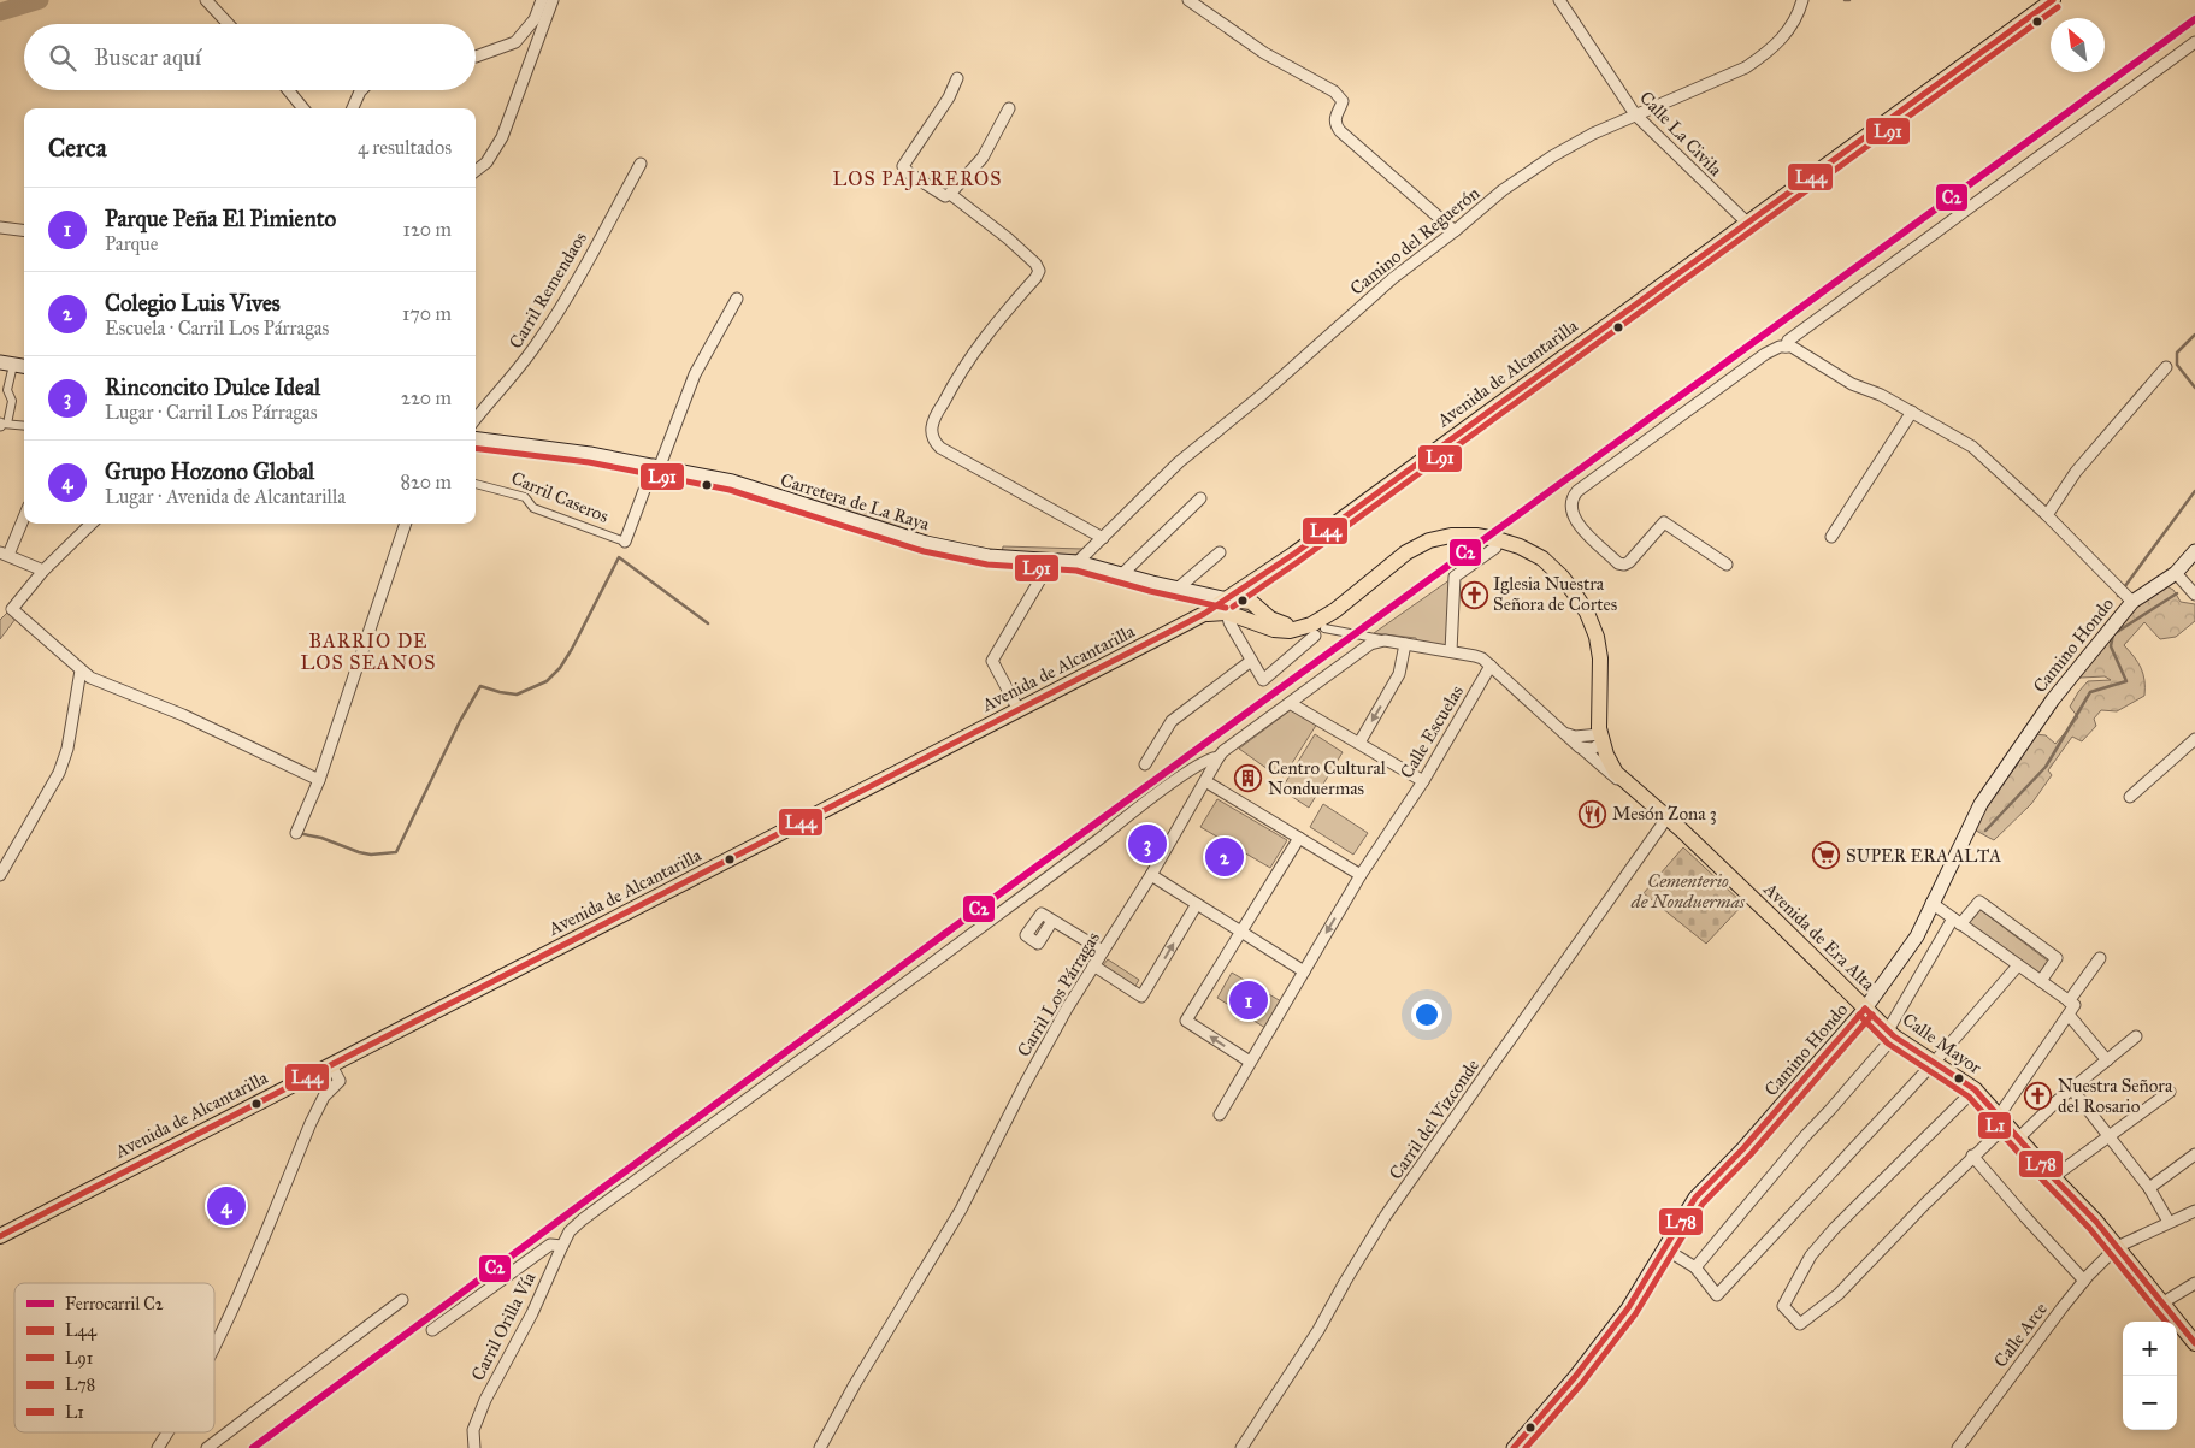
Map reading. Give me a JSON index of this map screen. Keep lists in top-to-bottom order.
{
  "streets": {
    "main road": [
      "Avenida de Alcantarilla",
      "Carretera de La Raya",
      "Camino Hondo",
      "Avenida de Era Alta",
      "Calle Mayor"
    ],
    "street": [
      "Calle La Civila",
      "Camino del Reguerón",
      "Carril Remendaos",
      "Carril Caseros",
      "Calle Escuelas",
      "Carril Los Párragas",
      "Carril del Vizconde",
      "Carril Orilla Vía",
      "Calle Arce"
    ]
  },
  "crossings": [
    ["Calle La Civila", "Camino del Reguerón"],
    ["Calle La Civila", "Avenida de Alcantarilla"],
    ["Camino del Reguerón", "Carretera de La Raya"],
    ["Avenida de Alcantarilla", "Carretera de La Raya"],
    ["Carril Caseros", "Carretera de La Raya"],
    ["Camino Hondo", "Avenida de Era Alta"],
    ["Camino Hondo", "Calle Mayor"],
    ["Avenida de Era Alta", "Calle Mayor"],
    ["Avenida de Era Alta", "Carril del Vizconde"],
    ["Carril Los Párragas", "Carril Orilla Vía"],
    ["Calle Mayor", "Calle Arce"]
  ],
  "districts": ["LOS PAJAREROS", "BARRIO DE LOS SEANOS"],
  "parks": ["Cementerio de Nonduermas"],
  "places": {
    "church": ["Iglesia Nuestra Señora de Cortes", "Nuestra Señora del Rosario"],
    "building": ["Centro Cultural Nonduermas"],
    "restaurant": ["Mesón Zona 3"],
    "supermarket": ["SUPER ERA ALTA"]
  },
  "lines": [
    "transit line L44",
    "transit line L91",
    "rail line C2",
    "transit line L78",
    "transit line L1"
  ],
  "legend": [
    "Ferrocarril C2",
    "L44",
    "L91",
    "L78",
    "L1"
  ],
  "north": "top left",
  "page": {
    "search": "Buscar aquí",
    "heading": ["Cerca", "4 resultados"],
    "list": [
      {
        "mark": "1",
        "name": "Parque Peña El Pimiento",
        "note": "Parque",
        "value": "120 m"
      },
      {
        "mark": "2",
        "name": "Colegio Luis Vives",
        "note": "Escuela · Carril Los Párragas",
        "value": "170 m"
      },
      {
        "mark": "3",
        "name": "Rinconcito Dulce Ideal",
        "note": "Lugar · Carril Los Párragas",
        "value": "220 m"
      },
      {
        "mark": "4",
        "name": "Grupo Hozono Global",
        "note": "Lugar · Avenida de Alcantarilla",
        "value": "820 m"
      }
    ],
    "pins": [
      "3",
      "2",
      "1",
      "4"
    ],
    "map_buttons": ["+", "−"]
  }
}
